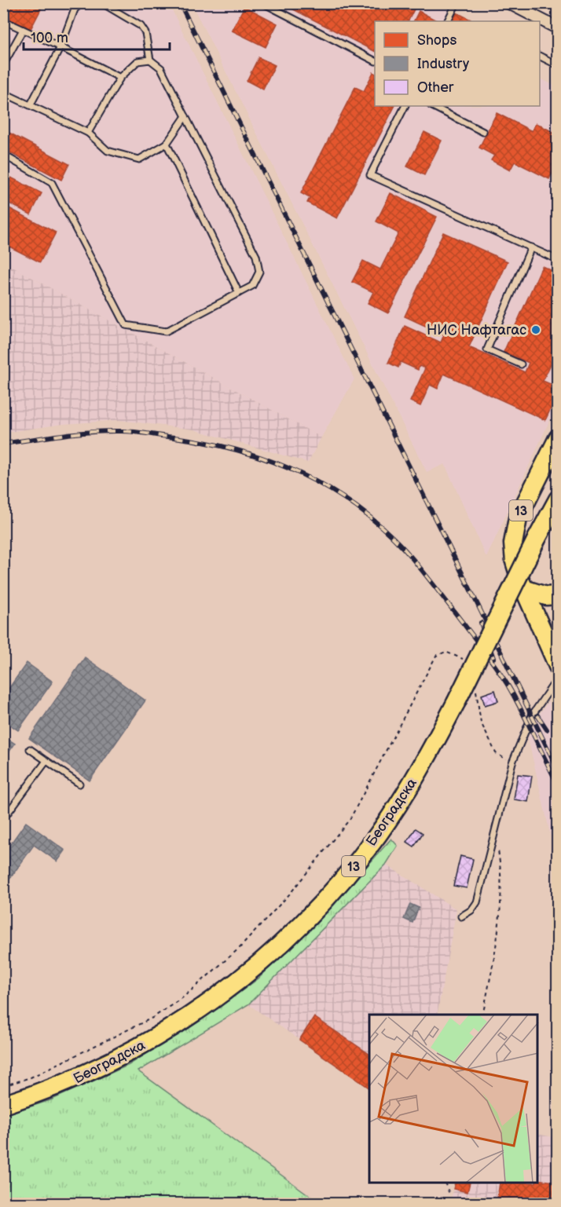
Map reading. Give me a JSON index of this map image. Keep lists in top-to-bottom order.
{
  "streets": {
    "main road": ["13", "Београдска"]
  },
  "places": ["НИС Нафтагас"],
  "legend": ["Shops", "Industry", "Other"],
  "scale_bar": "100 m"
}
